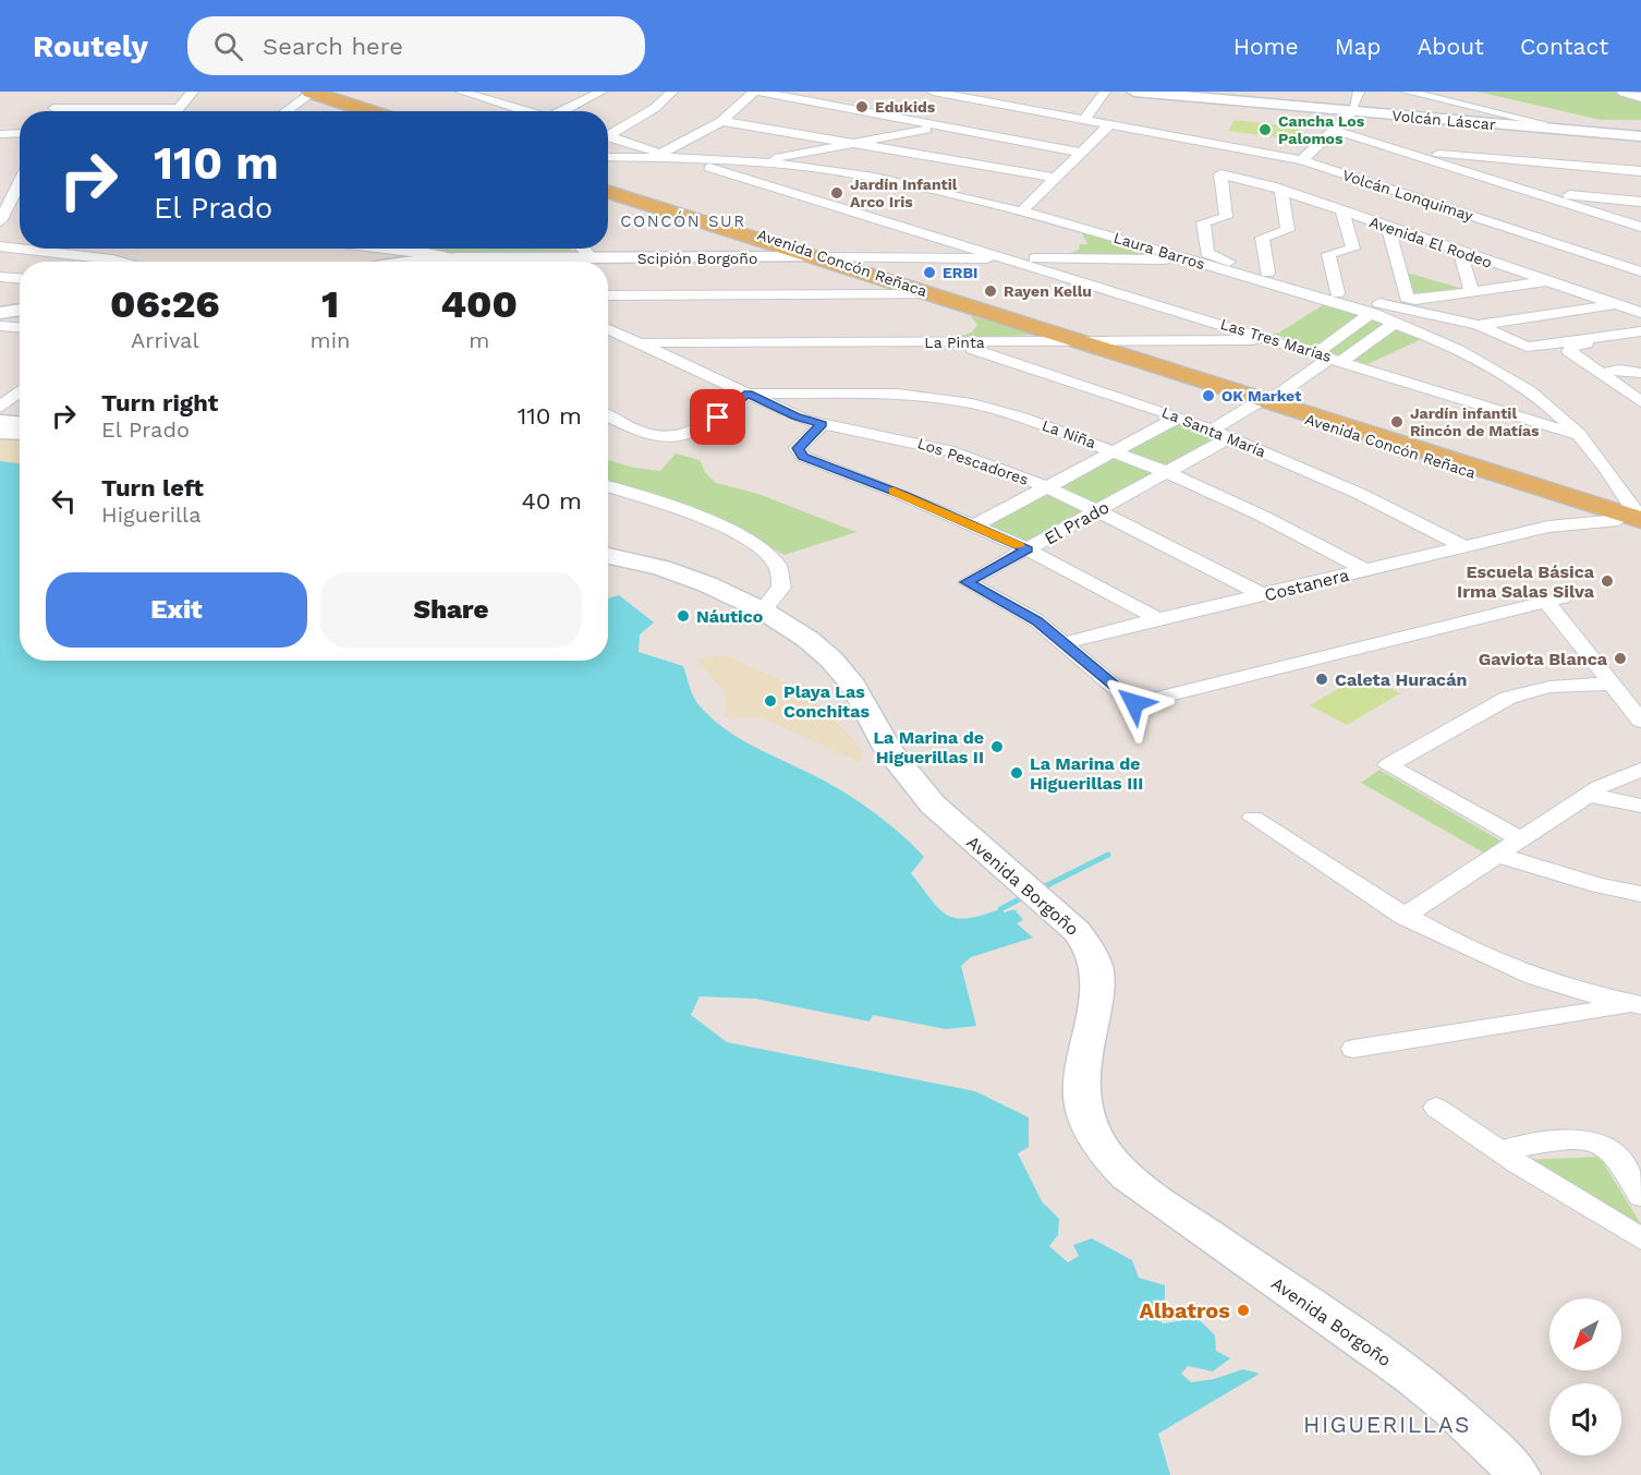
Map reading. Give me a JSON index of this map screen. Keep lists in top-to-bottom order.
{
  "streets": {
    "main road": ["Avenida Concón Reñaca", "Avenida Borgoño"],
    "street": [
      "Volcán Láscar",
      "Volcán Lonquimay",
      "Avenida El Rodeo",
      "Laura Barros",
      "Scipión Borgoño",
      "Las Tres Marías",
      "La Pinta",
      "La Santa María",
      "La Niña",
      "Los Pescadores",
      "El Prado",
      "Costanera"
    ]
  },
  "crossings": [
    ["Laura Barros", "Scipión Borgoño"],
    ["Laura Barros", "Avenida Concón Reñaca"],
    ["Laura Barros", "Las Tres Marías"],
    ["Laura Barros", "Costanera"],
    ["Scipión Borgoño", "Avenida Concón Reñaca"],
    ["Scipión Borgoño", "Las Tres Marías"],
    ["Avenida Concón Reñaca", "La Pinta"],
    ["Avenida Concón Reñaca", "Costanera"],
    ["Las Tres Marías", "La Pinta"],
    ["La Pinta", "La Santa María"],
    ["La Pinta", "Los Pescadores"],
    ["La Santa María", "El Prado"],
    ["La Santa María", "Costanera"],
    ["La Niña", "Los Pescadores"],
    ["La Niña", "El Prado"],
    ["La Niña", "Costanera"],
    ["Los Pescadores", "El Prado"],
    ["Los Pescadores", "Costanera"],
    ["El Prado", "Costanera"]
  ],
  "districts": ["CONCÓN SUR", "HIGUERILLAS"],
  "places": [
    "Edukids",
    "Cancha Los Palomos",
    "Jardín Infantil Arco Iris",
    "ERBI",
    "Rayen Kellu",
    "OK Market",
    "Jardín infantil Rincón de Matías",
    "Escuela Básica Irma Salas Silva",
    "Náutico",
    "Gaviota Blanca",
    "Caleta Huracán",
    "Playa Las Conchitas",
    "La Marina de Higuerillas II",
    "La Marina de Higuerillas III",
    "Albatros"
  ],
  "north": "bottom left",
  "page": {
    "header": "Routely",
    "search": "Search here",
    "nav": [
      "Home",
      "Map",
      "About",
      "Contact"
    ],
    "turn": ["110 m", "El Prado"],
    "eta": [
      "06:26",
      "Arrival",
      "1",
      "min",
      "400",
      "m"
    ],
    "list": [
      {
        "name": "Turn right",
        "note": "El Prado",
        "value": "110 m"
      },
      {
        "name": "Turn left",
        "note": "Higuerilla",
        "value": "40 m"
      }
    ],
    "buttons": ["Exit", "Share"]
  }
}
